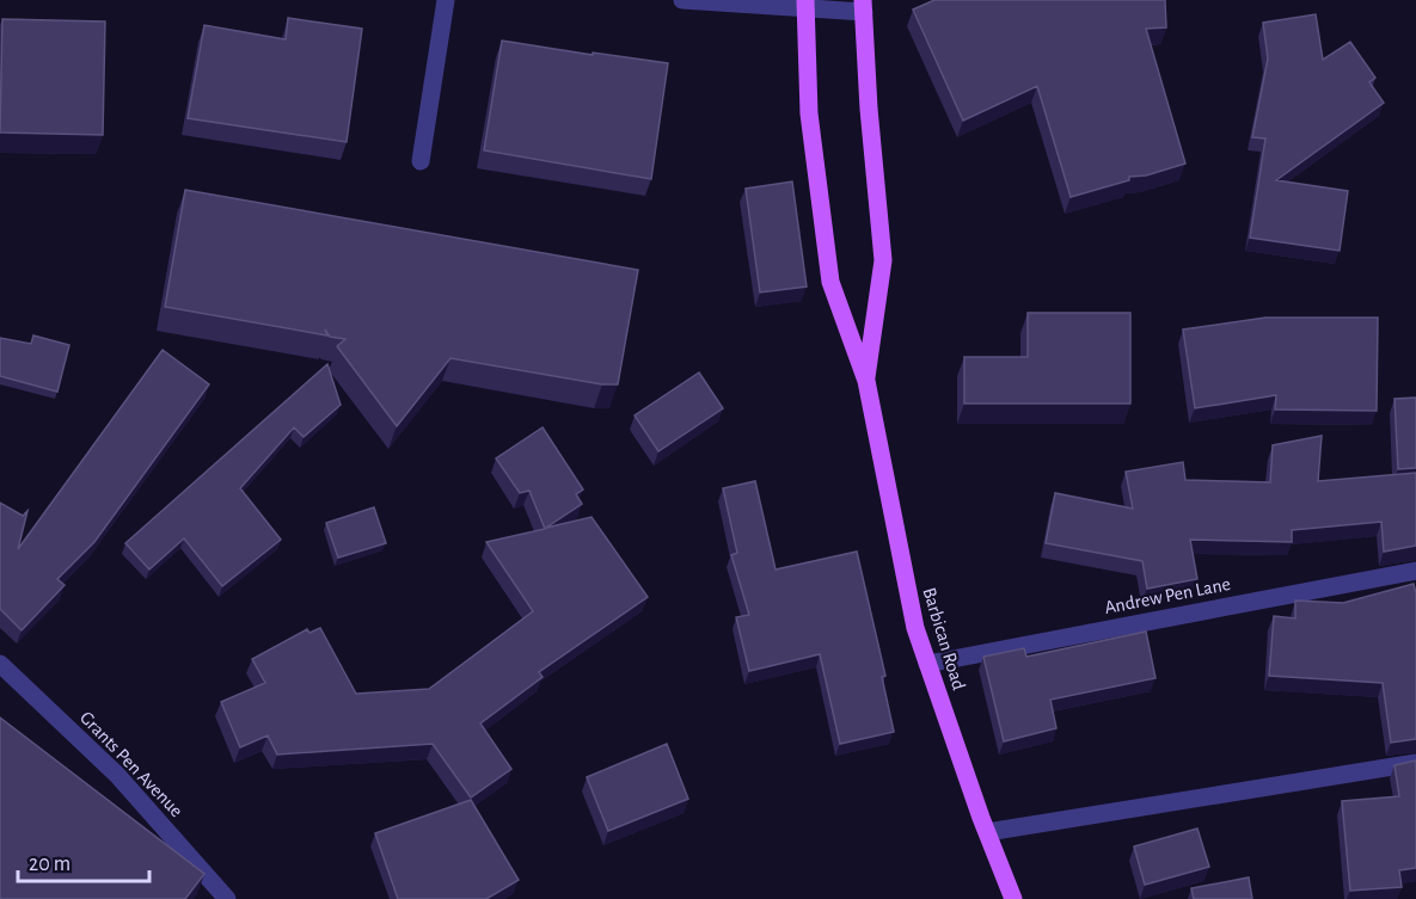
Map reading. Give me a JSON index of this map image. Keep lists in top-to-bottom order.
{
  "streets": {
    "main road": ["Barbican Road"],
    "street": ["Andrew Pen Lane", "Grants Pen Avenue"]
  },
  "crossings": [
    ["Andrew Pen Lane", "Barbican Road"]
  ],
  "scale_bar": "20 m"
}
